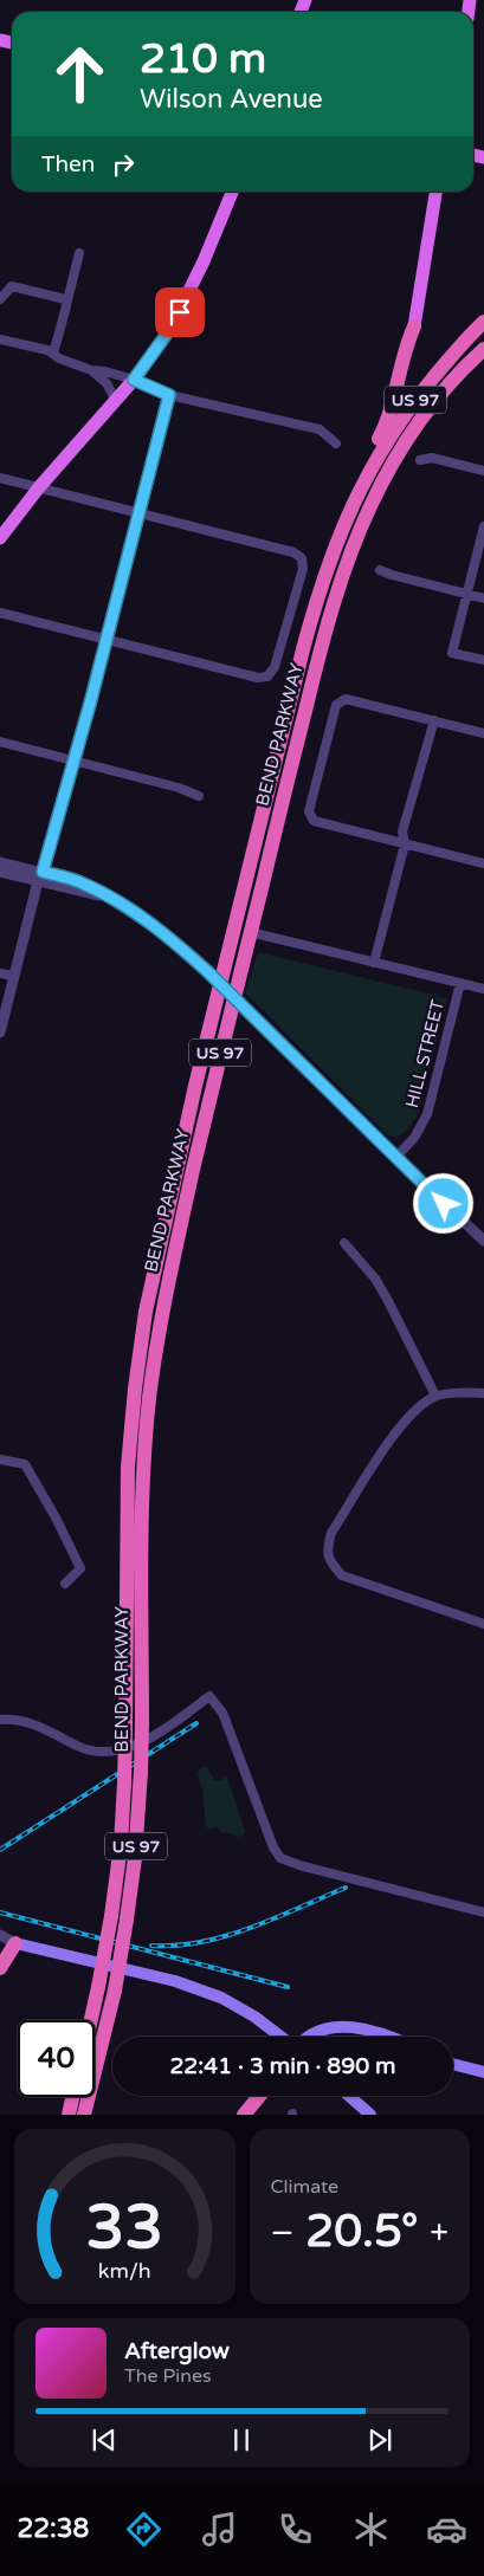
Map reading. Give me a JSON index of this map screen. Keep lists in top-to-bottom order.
{
  "streets": {
    "highway": ["US 97", "BEND PARKWAY"],
    "street": ["HILL STREET"]
  },
  "page": {
    "turn": ["210 m", "Wilson Avenue"],
    "then": "Then",
    "limit": "40",
    "trip": "22:41 · 3 min · 890 m",
    "tile": "Climate",
    "heat": ["−", "20.5°", "+"],
    "song": ["Afterglow", "The Pines"],
    "tabs": "22:38",
    "gauge": ["33", "km/h"]
  }
}
